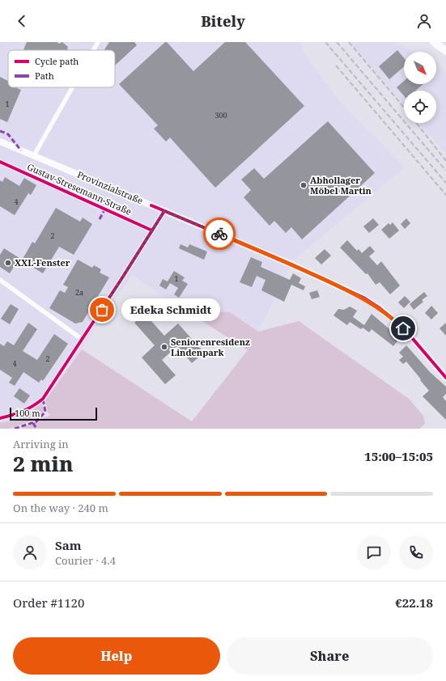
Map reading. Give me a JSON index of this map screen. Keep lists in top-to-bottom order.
{
  "streets": {
    "main road": ["Provinzialstraße"],
    "street": ["Gustav-Stresemann-Straße"]
  },
  "places": [
    "Abhollager Möbel Martin",
    "XXL-Fenster",
    "Edeka Schmidt",
    "Seniorenresidenz Lindenpark"
  ],
  "house_numbers": [
    "1",
    "300",
    "4",
    "2",
    "1",
    "2a",
    "2",
    "4"
  ],
  "legend": ["Cycle path", "Path"],
  "scale_bar": "100 m",
  "north": "bottom right",
  "page": {
    "header": "Bitely",
    "bubble": "Edeka Schmidt",
    "scale": "100 m",
    "heading": ["2 min", "Arriving in", "15:00–15:05"],
    "panel": [
      "Sam",
      "Courier · 4.4",
      "Order #1120",
      "€22.18"
    ],
    "bar": "On the way · 240 m",
    "buttons": ["Help", "Share"]
  }
}
